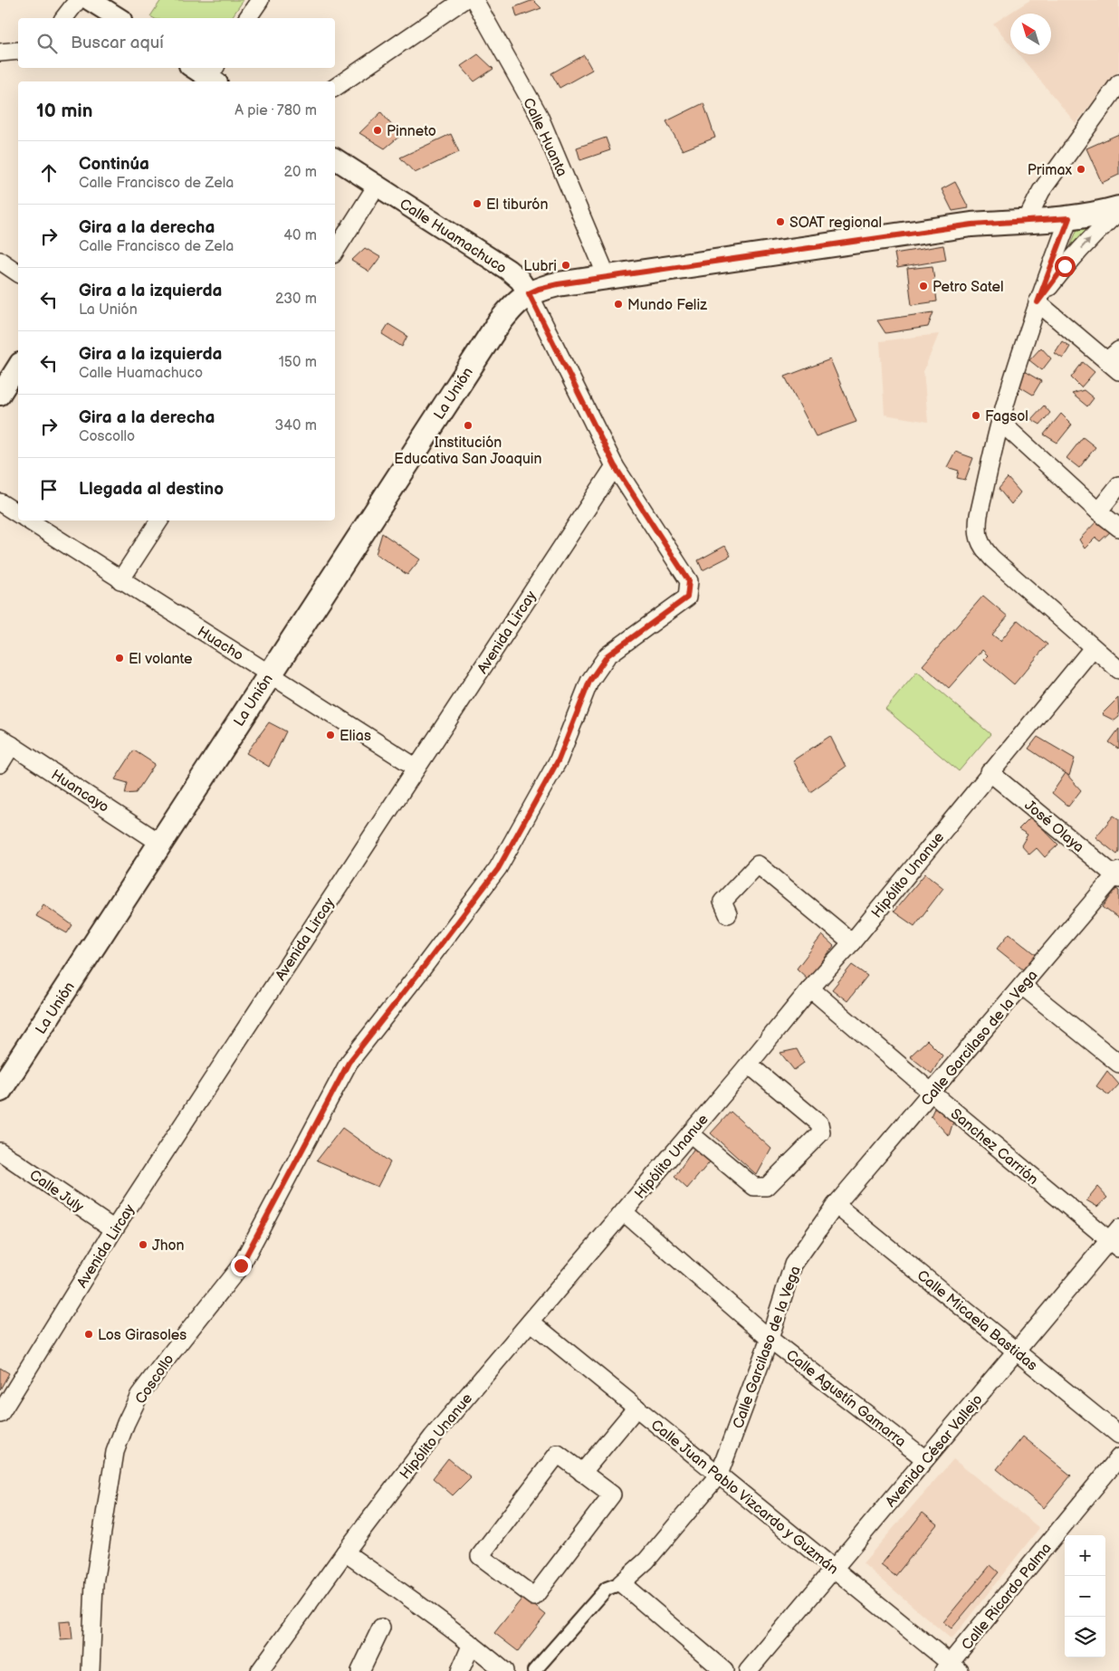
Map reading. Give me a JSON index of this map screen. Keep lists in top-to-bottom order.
{
  "streets": {
    "main road": ["La Unión"],
    "street": [
      "Calle Huanta",
      "Calle Huamachuco",
      "Avenida Lircay",
      "Huacho",
      "Huancayo",
      "José Olaya",
      "Hipólito Unanue",
      "Calle Garcilaso de la Vega",
      "Sanchez Carrión",
      "Calle July",
      "Calle Micaela Bastidas",
      "Coscollo",
      "Calle Agustín Gamarra",
      "Avenida César Vallejo",
      "Calle Juan Pablo Vizcardo y Guzmán",
      "Calle Ricardo Palma"
    ]
  },
  "crossings": [
    ["Calle Huanta", "La Unión"],
    ["Calle Huamachuco", "La Unión"],
    ["Calle Huamachuco", "Avenida Lircay"],
    ["Calle Huamachuco", "Coscollo"],
    ["La Unión", "Huacho"],
    ["La Unión", "Huancayo"],
    ["Avenida Lircay", "Huacho"],
    ["Avenida Lircay", "Calle July"],
    ["José Olaya", "Hipólito Unanue"],
    ["José Olaya", "Calle Garcilaso de la Vega"],
    ["Hipólito Unanue", "Sanchez Carrión"],
    ["Hipólito Unanue", "Calle Agustín Gamarra"],
    ["Hipólito Unanue", "Calle Juan Pablo Vizcardo y Guzmán"],
    ["Calle Garcilaso de la Vega", "Sanchez Carrión"],
    ["Calle Garcilaso de la Vega", "Calle Micaela Bastidas"],
    ["Calle Garcilaso de la Vega", "Calle Agustín Gamarra"],
    ["Calle Garcilaso de la Vega", "Calle Juan Pablo Vizcardo y Guzmán"],
    ["Sanchez Carrión", "Avenida César Vallejo"],
    ["Calle Micaela Bastidas", "Avenida César Vallejo"],
    ["Calle Agustín Gamarra", "Avenida César Vallejo"],
    ["Avenida César Vallejo", "Calle Juan Pablo Vizcardo y Guzmán"],
    ["Calle Juan Pablo Vizcardo y Guzmán", "Calle Ricardo Palma"]
  ],
  "places": [
    "Pinneto",
    "Primax",
    "El tiburón",
    "SOAT regional",
    "Lubri",
    "Petro Satel",
    "Mundo Feliz",
    "Fagsol",
    "Institución Educativa San Joaquin",
    "El volante",
    "Elias",
    "Jhon",
    "Los Girasoles"
  ],
  "north": "top left",
  "page": {
    "search": "Buscar aquí",
    "heading": ["10 min", "A pie · 780 m"],
    "list": [
      ["Continúa", "Calle Francisco de Zela", "20 m"],
      ["Gira a la derecha", "Calle Francisco de Zela", "40 m"],
      ["Gira a la izquierda", "La Unión", "230 m"],
      ["Gira a la izquierda", "Calle Huamachuco", "150 m"],
      ["Gira a la derecha", "Coscollo", "340 m"],
      "Llegada al destino"
    ],
    "map_buttons": ["+", "−"]
  }
}
